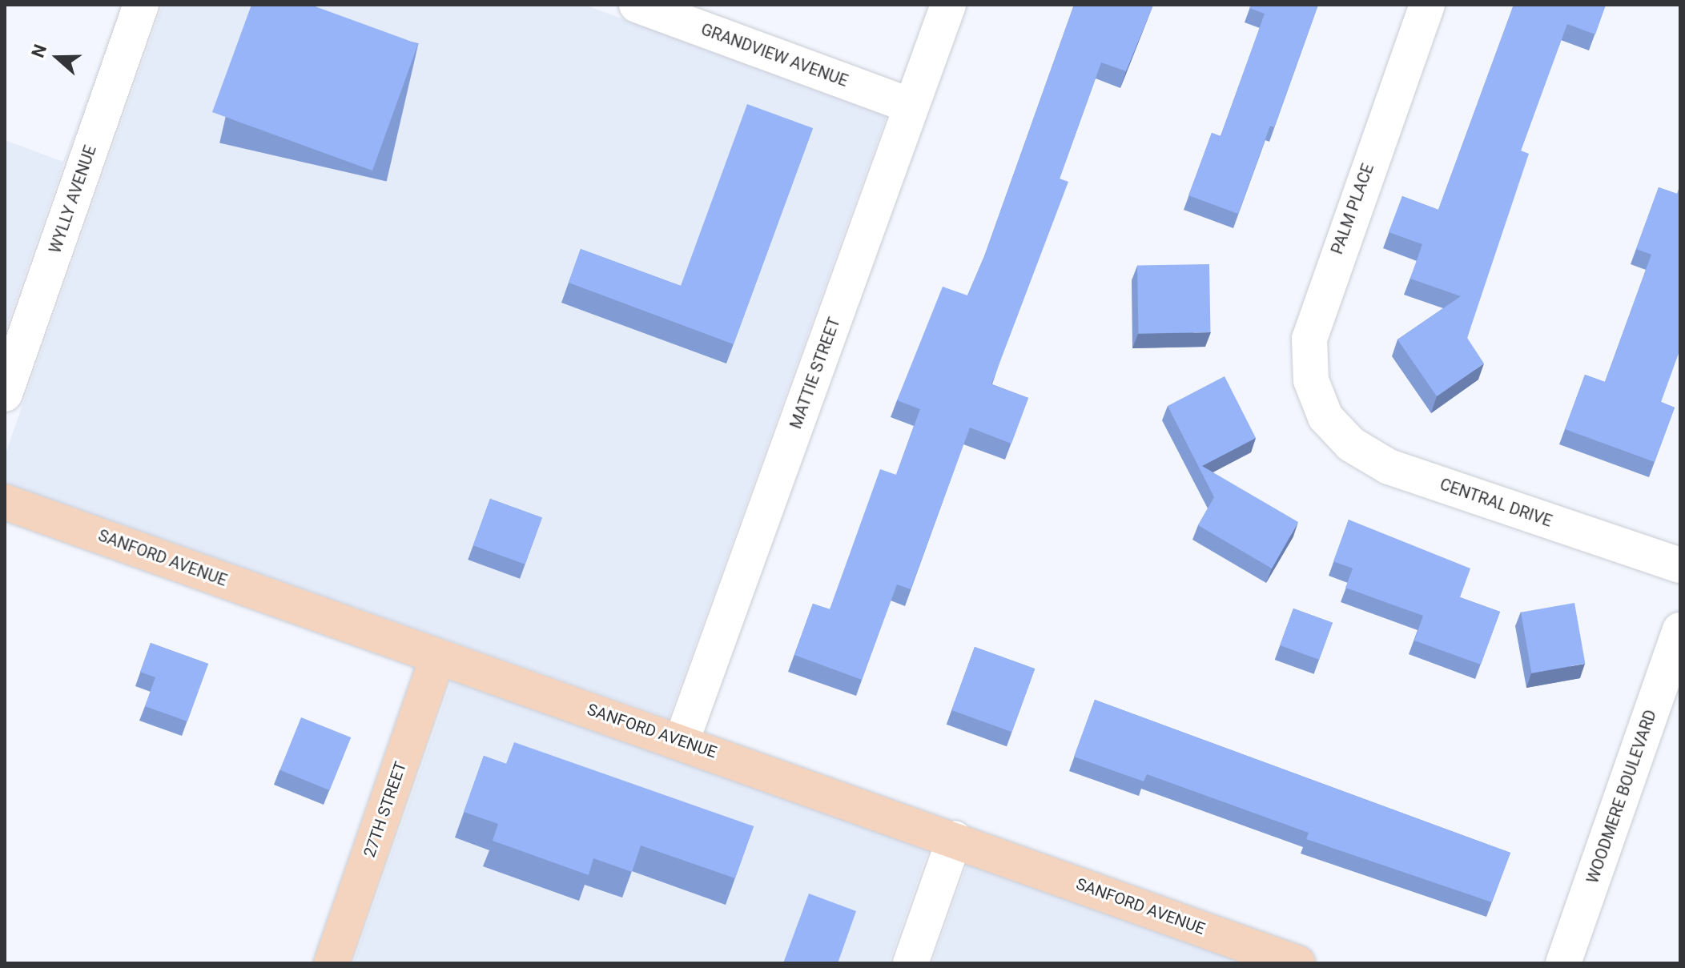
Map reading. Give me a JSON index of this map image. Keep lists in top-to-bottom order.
{
  "streets": {
    "main road": ["SANFORD AVENUE", "27TH STREET"],
    "street": [
      "GRANDVIEW AVENUE",
      "WYLLY AVENUE",
      "PALM PLACE",
      "MATTIE STREET",
      "CENTRAL DRIVE",
      "WOODMERE BOULEVARD"
    ]
  },
  "crossings": [
    ["GRANDVIEW AVENUE", "MATTIE STREET"],
    ["PALM PLACE", "CENTRAL DRIVE"],
    ["MATTIE STREET", "SANFORD AVENUE"],
    ["SANFORD AVENUE", "27TH STREET"]
  ],
  "north": "left"
}
